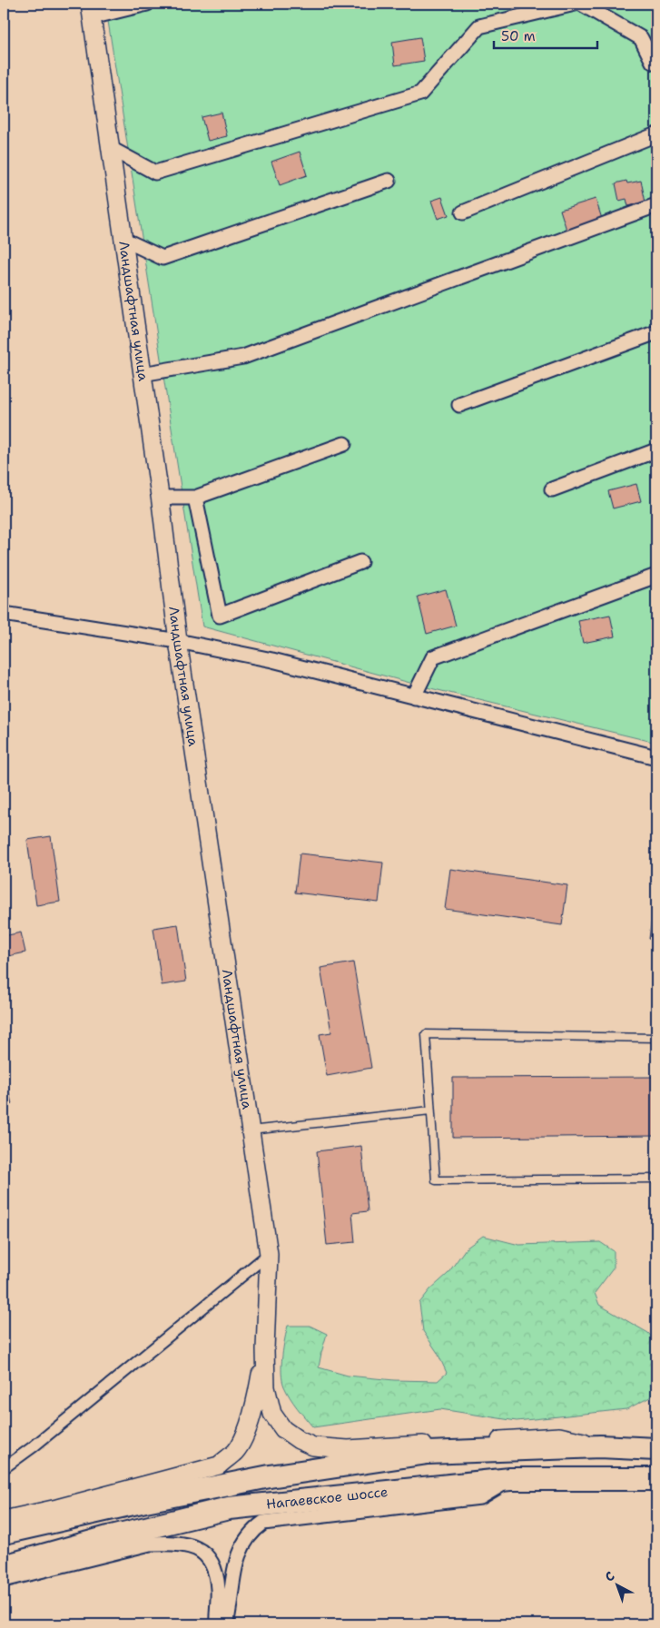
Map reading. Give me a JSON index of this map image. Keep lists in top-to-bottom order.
{
  "streets": {
    "main road": ["Нагаевское шоссе"],
    "street": ["Ландшафтная улица"]
  },
  "scale_bar": "50 m",
  "north": "top left"
}
